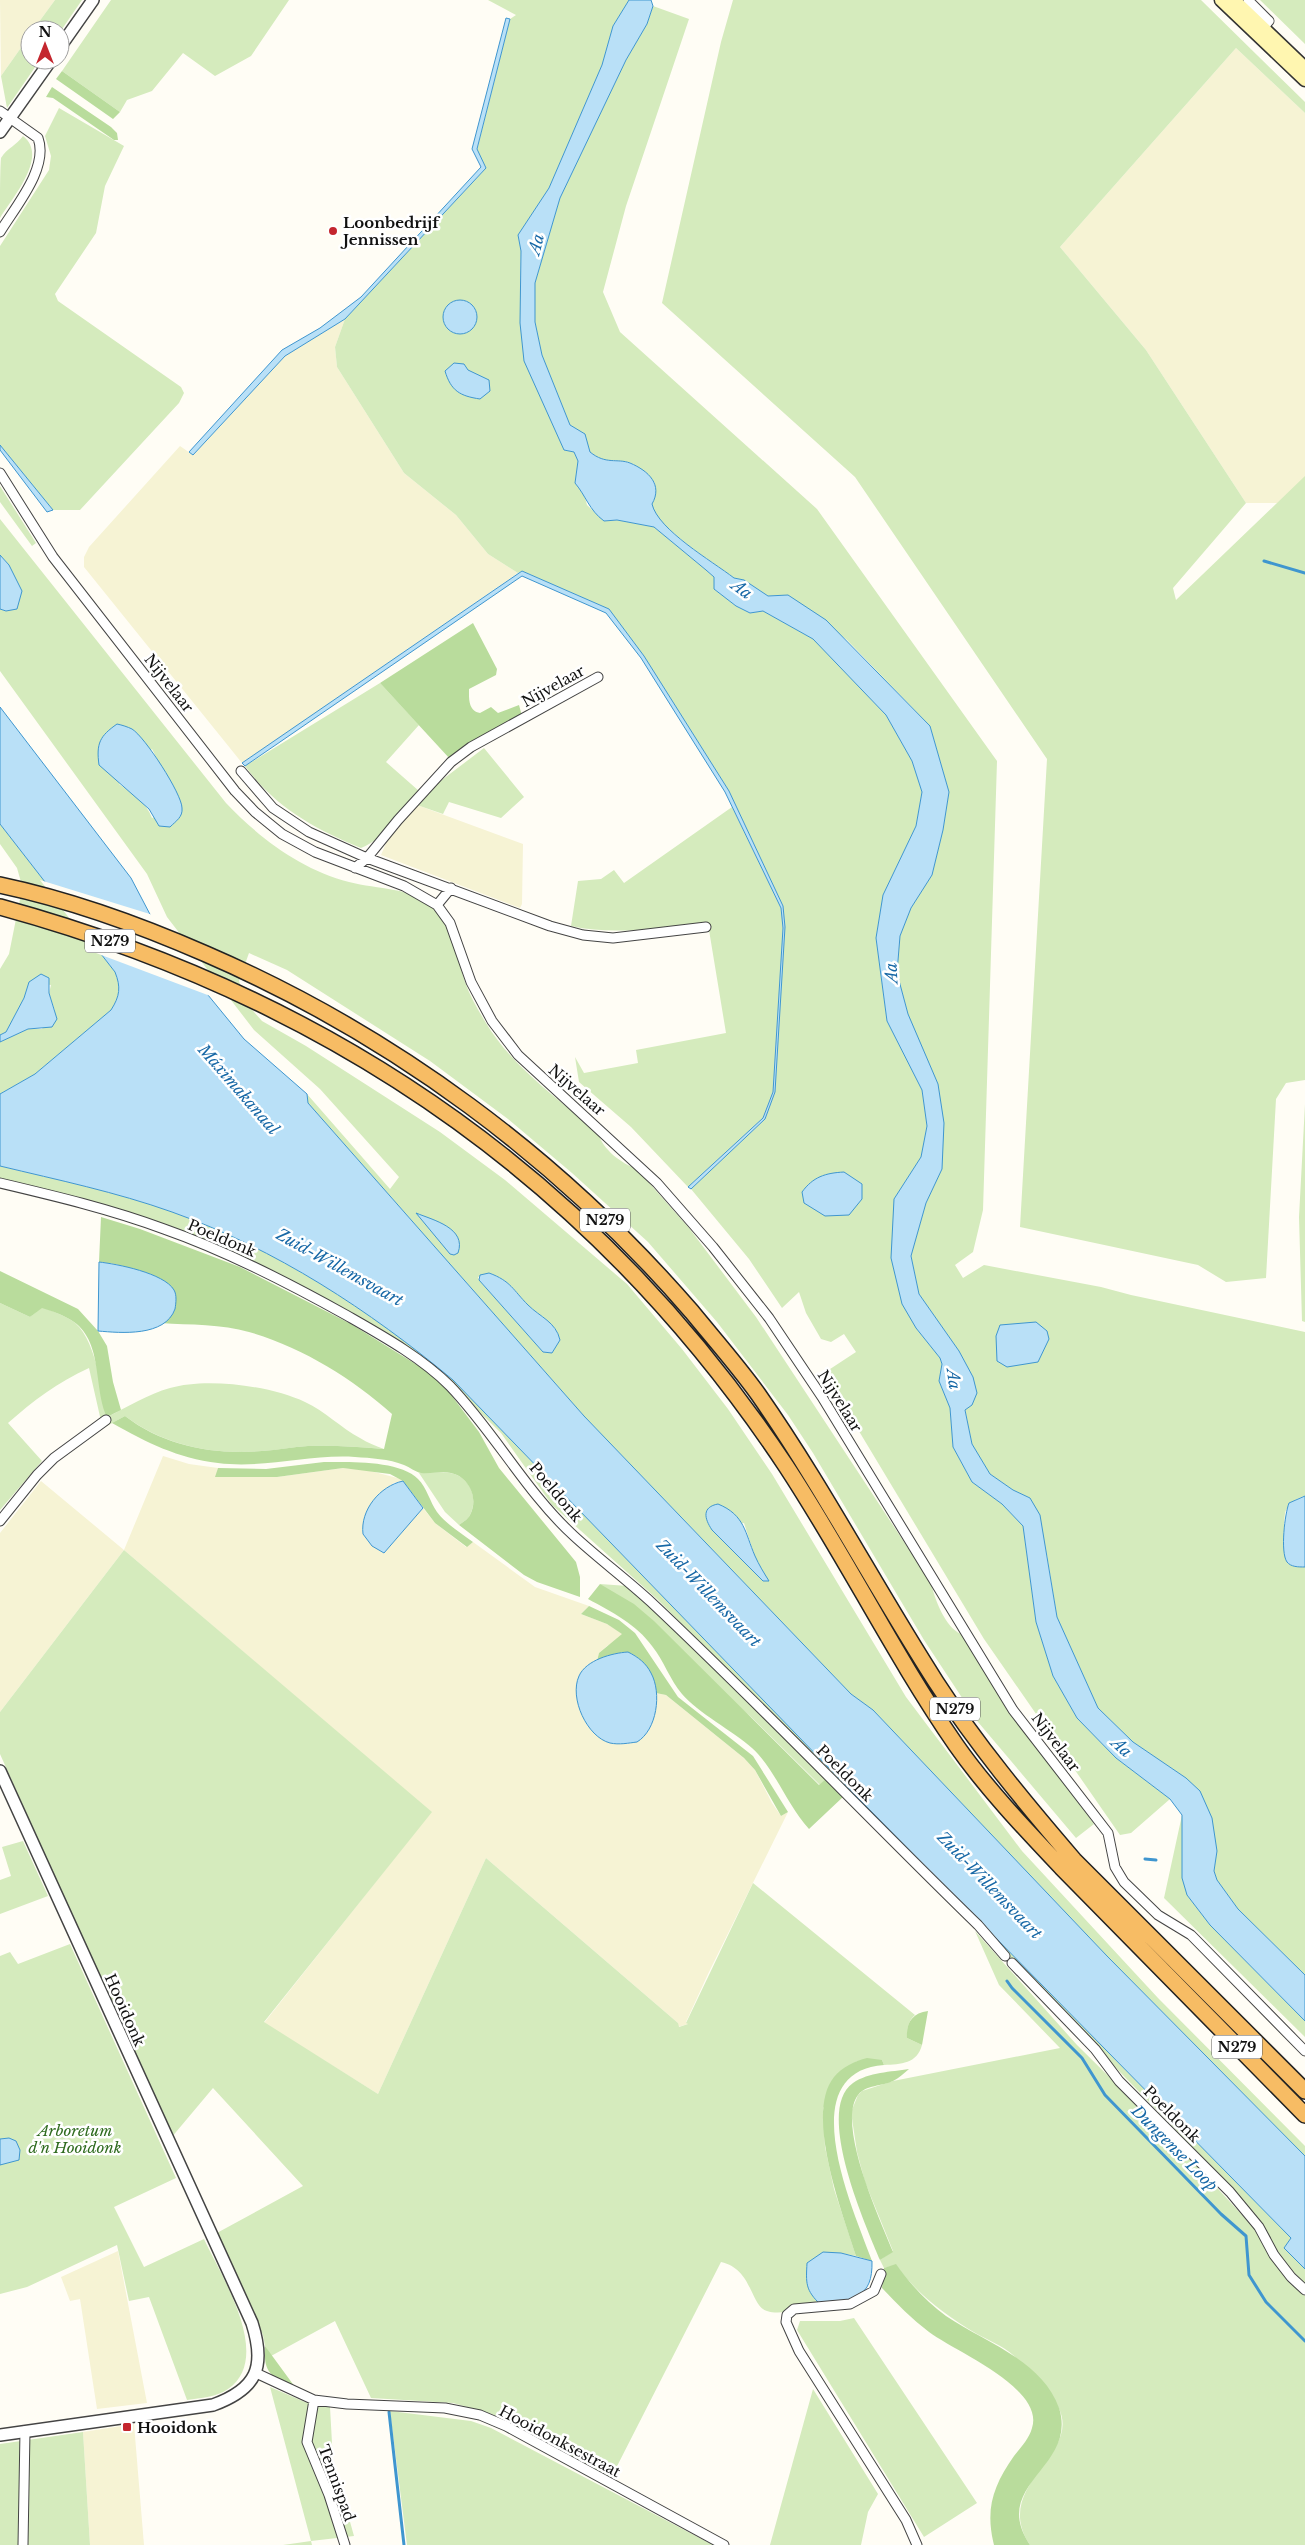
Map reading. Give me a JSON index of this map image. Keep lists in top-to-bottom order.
{
  "streets": {
    "highway": ["N279"],
    "street": [
      "Nijvelaar",
      "Poeldonk",
      "Hooidonk",
      "Hooidonksestraat",
      "Tennispad"
    ]
  },
  "crossings": [
    ["Hooidonk", "Hooidonksestraat"],
    ["Hooidonksestraat", "Tennispad"]
  ],
  "water": [
    "Aa",
    "Máximakanaal",
    "Zuid-Willemsvaart",
    "Dungense Loop"
  ],
  "parks": ["Arboretum d'n Hooidonk"],
  "places": {
    "other": ["Loonbedrijf Jennissen"],
    "transit": ["Hooidonk"]
  },
  "north": "top"
}
